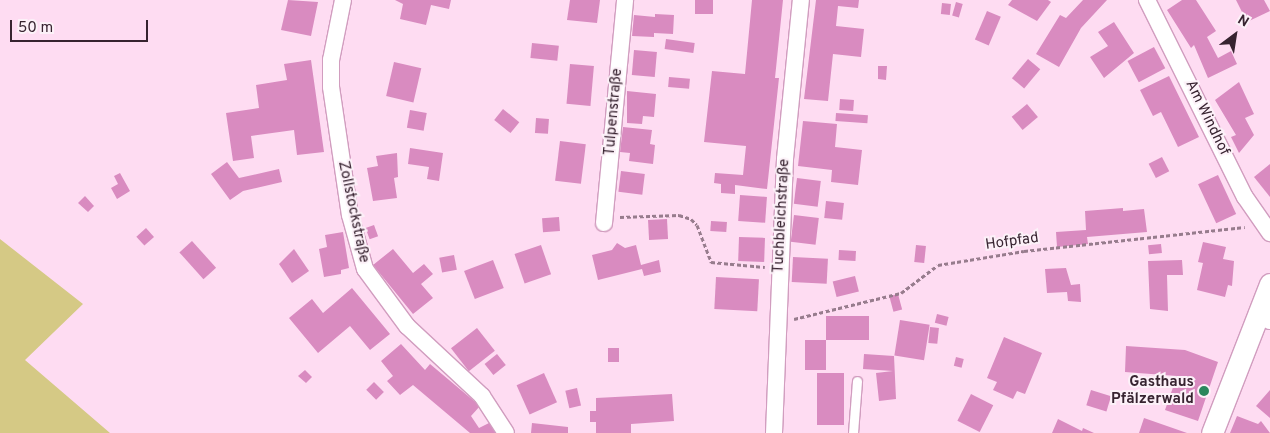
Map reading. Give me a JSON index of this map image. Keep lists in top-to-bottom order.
{
  "streets": {
    "street": [
      "Tulpenstraße",
      "Am Windhof",
      "Zollstockstraße",
      "Tuchbleichstraße"
    ],
    "path": ["Hofpfad"]
  },
  "crossings": [
    ["Am Windhof", "Hofpfad"],
    ["Tuchbleichstraße", "Hofpfad"]
  ],
  "places": ["Gasthaus Pfälzerwald"],
  "scale_bar": "50 m",
  "north": "top right"
}
